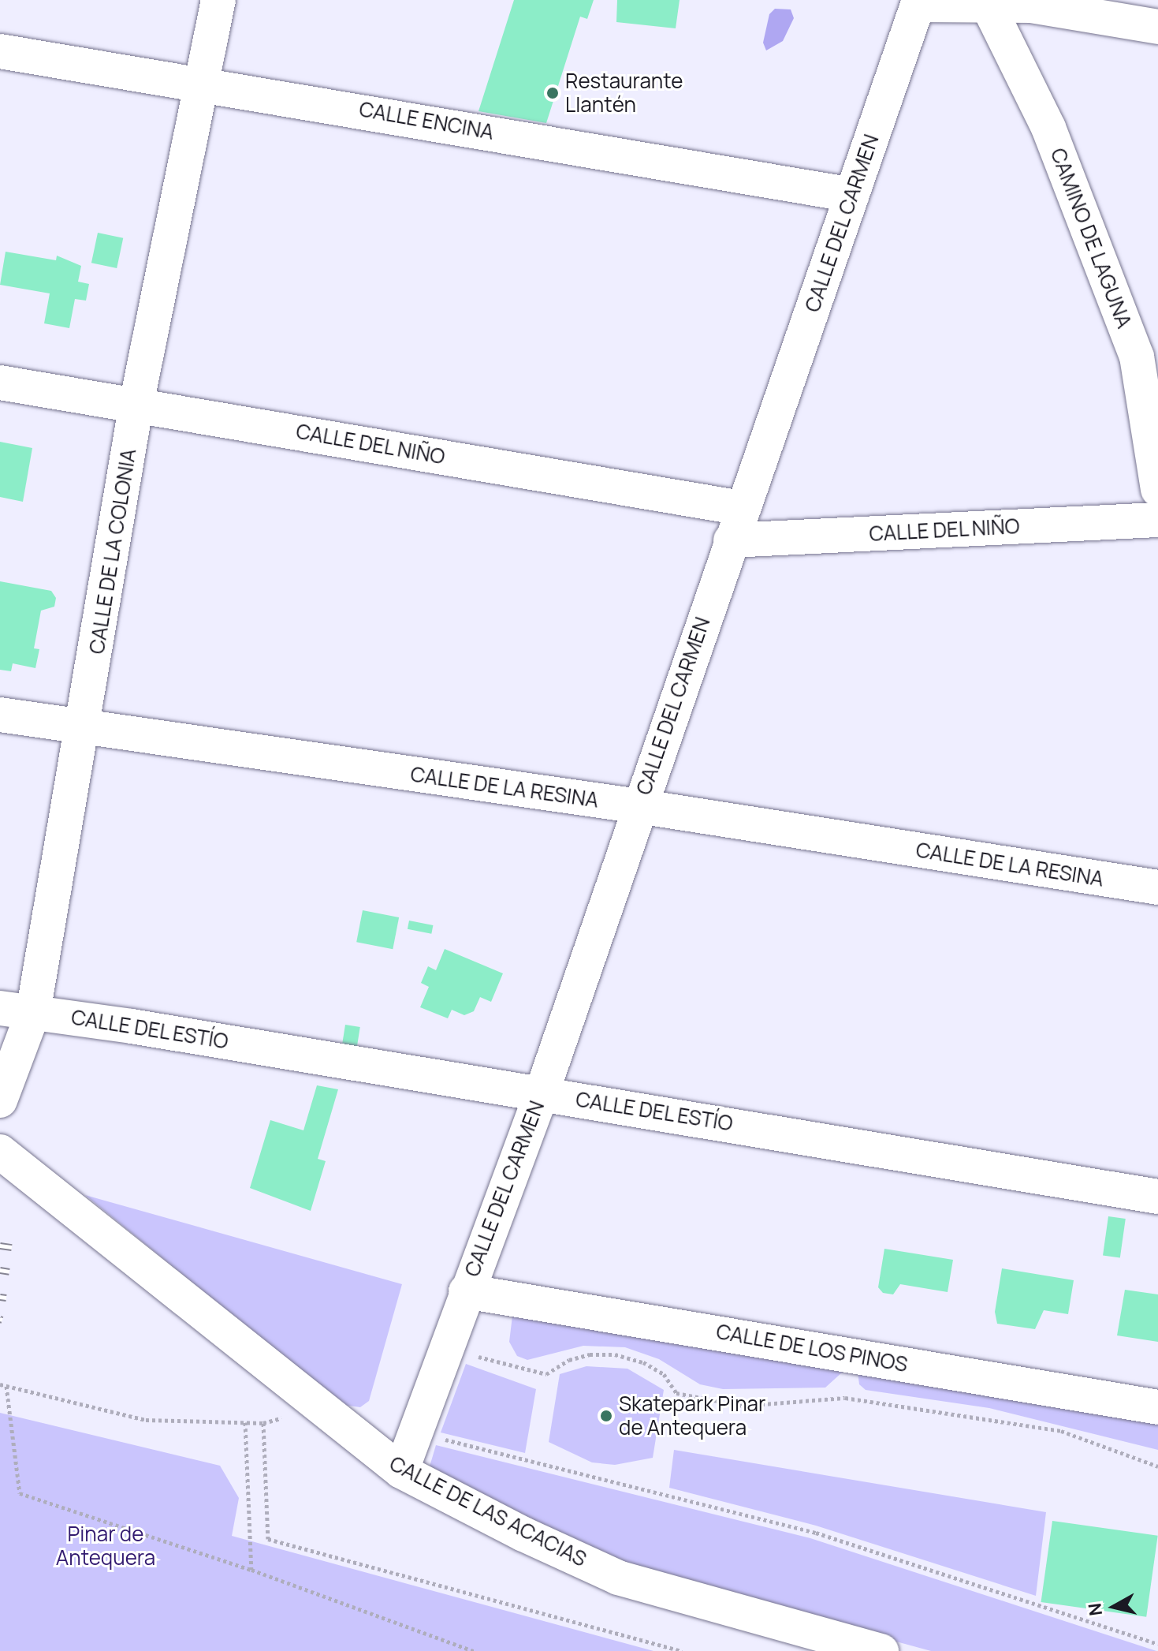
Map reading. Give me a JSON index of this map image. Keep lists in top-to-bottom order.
{
  "streets": {
    "street": [
      "CALLE ENCINA",
      "CALLE DEL CARMEN",
      "CAMINO DE LAGUNA",
      "CALLE DEL NIÑO",
      "CALLE DE LA COLONIA",
      "CALLE DE LA RESINA",
      "CALLE DEL ESTÍO",
      "CALLE DE LOS PINOS",
      "CALLE DE LAS ACACIAS"
    ]
  },
  "crossings": [
    ["CALLE ENCINA", "CALLE DEL CARMEN"],
    ["CALLE ENCINA", "CALLE DE LA COLONIA"],
    ["CALLE DEL CARMEN", "CAMINO DE LAGUNA"],
    ["CALLE DEL CARMEN", "CALLE DEL NIÑO"],
    ["CALLE DEL CARMEN", "CALLE DE LA RESINA"],
    ["CALLE DEL CARMEN", "CALLE DEL ESTÍO"],
    ["CALLE DEL CARMEN", "CALLE DE LOS PINOS"],
    ["CALLE DEL CARMEN", "CALLE DE LAS ACACIAS"],
    ["CALLE DEL NIÑO", "CALLE DE LA COLONIA"],
    ["CALLE DE LA COLONIA", "CALLE DE LA RESINA"],
    ["CALLE DE LA COLONIA", "CALLE DEL ESTÍO"]
  ],
  "parks": ["Pinar de Antequera"],
  "places": ["Restaurante Llantén", "Skatepark Pinar de Antequera"],
  "north": "left"
}
